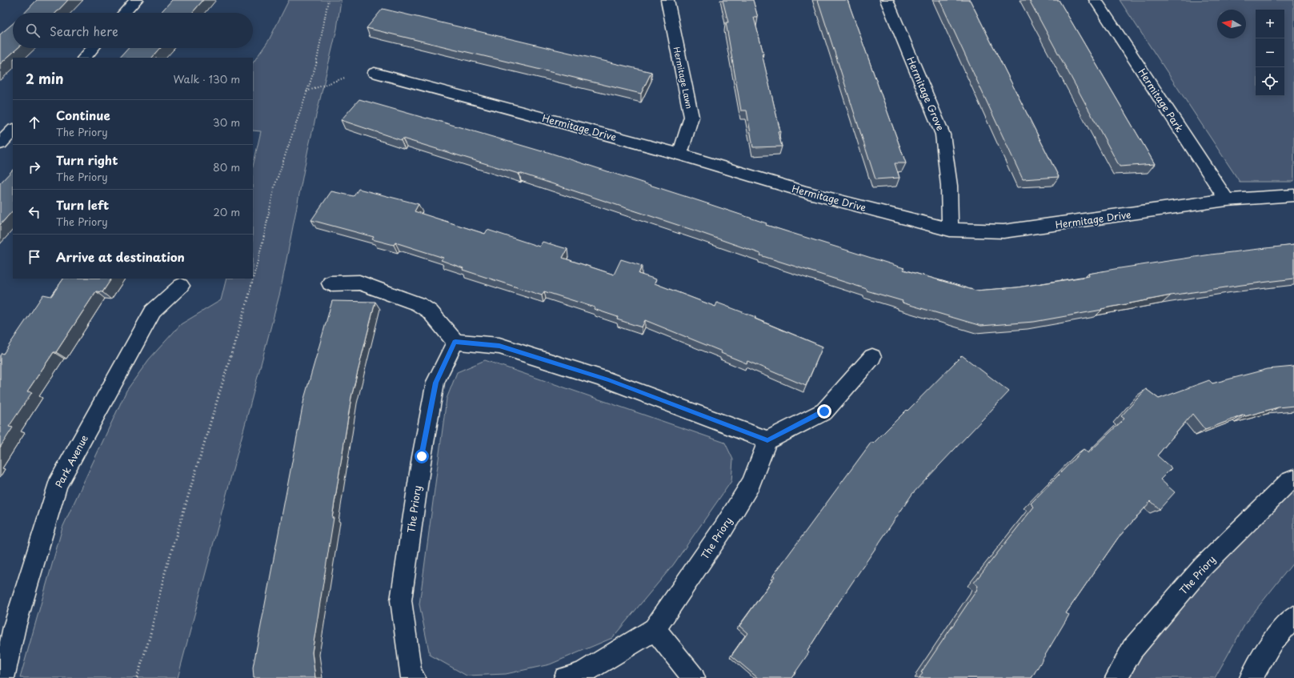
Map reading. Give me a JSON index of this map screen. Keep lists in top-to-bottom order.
{
  "streets": {
    "street": [
      "Hermitage Lawn",
      "Hermitage Grove",
      "Hermitage Park",
      "Hermitage Drive",
      "Park Avenue",
      "The Priory"
    ]
  },
  "crossings": [
    ["Hermitage Lawn", "Hermitage Drive"],
    ["Hermitage Grove", "Hermitage Drive"],
    ["Hermitage Park", "Hermitage Drive"]
  ],
  "north": "left",
  "page": {
    "map_buttons": ["+", "−"],
    "search": "Search here",
    "heading": ["2 min", "Walk · 130 m"],
    "list": [
      ["Continue", "The Priory", "30 m"],
      ["Turn right", "The Priory", "80 m"],
      ["Turn left", "The Priory", "20 m"],
      "Arrive at destination"
    ]
  }
}
